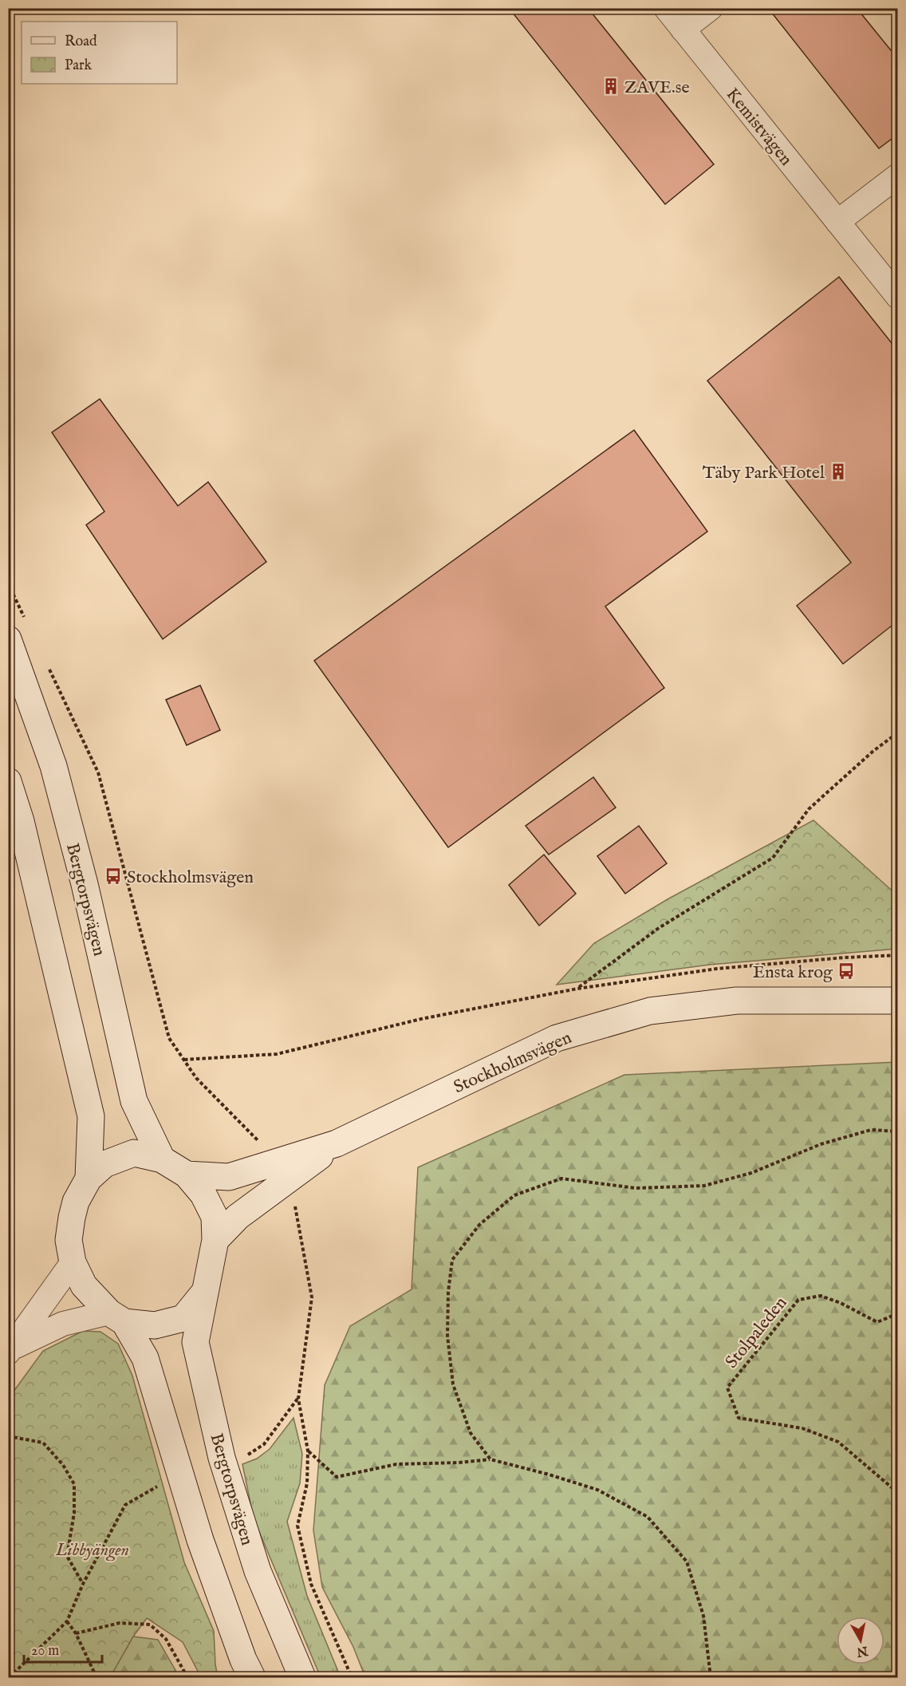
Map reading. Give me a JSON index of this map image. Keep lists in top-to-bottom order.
{
  "streets": {
    "main road": ["Bergtorpsvägen", "Stockholmsvägen"],
    "street": ["Kemistvägen"],
    "path": ["Stolpaleden"]
  },
  "crossings": [
    ["Bergtorpsvägen", "Stockholmsvägen"]
  ],
  "parks": ["Libbyängen"],
  "places": {
    "building": ["ZAVE.se", "Täby Park Hotel"],
    "bus stop": ["Stockholmsvägen", "Ensta krog"]
  },
  "legend": ["Road", "Park"],
  "scale_bar": "20 m",
  "north": "bottom"
}
